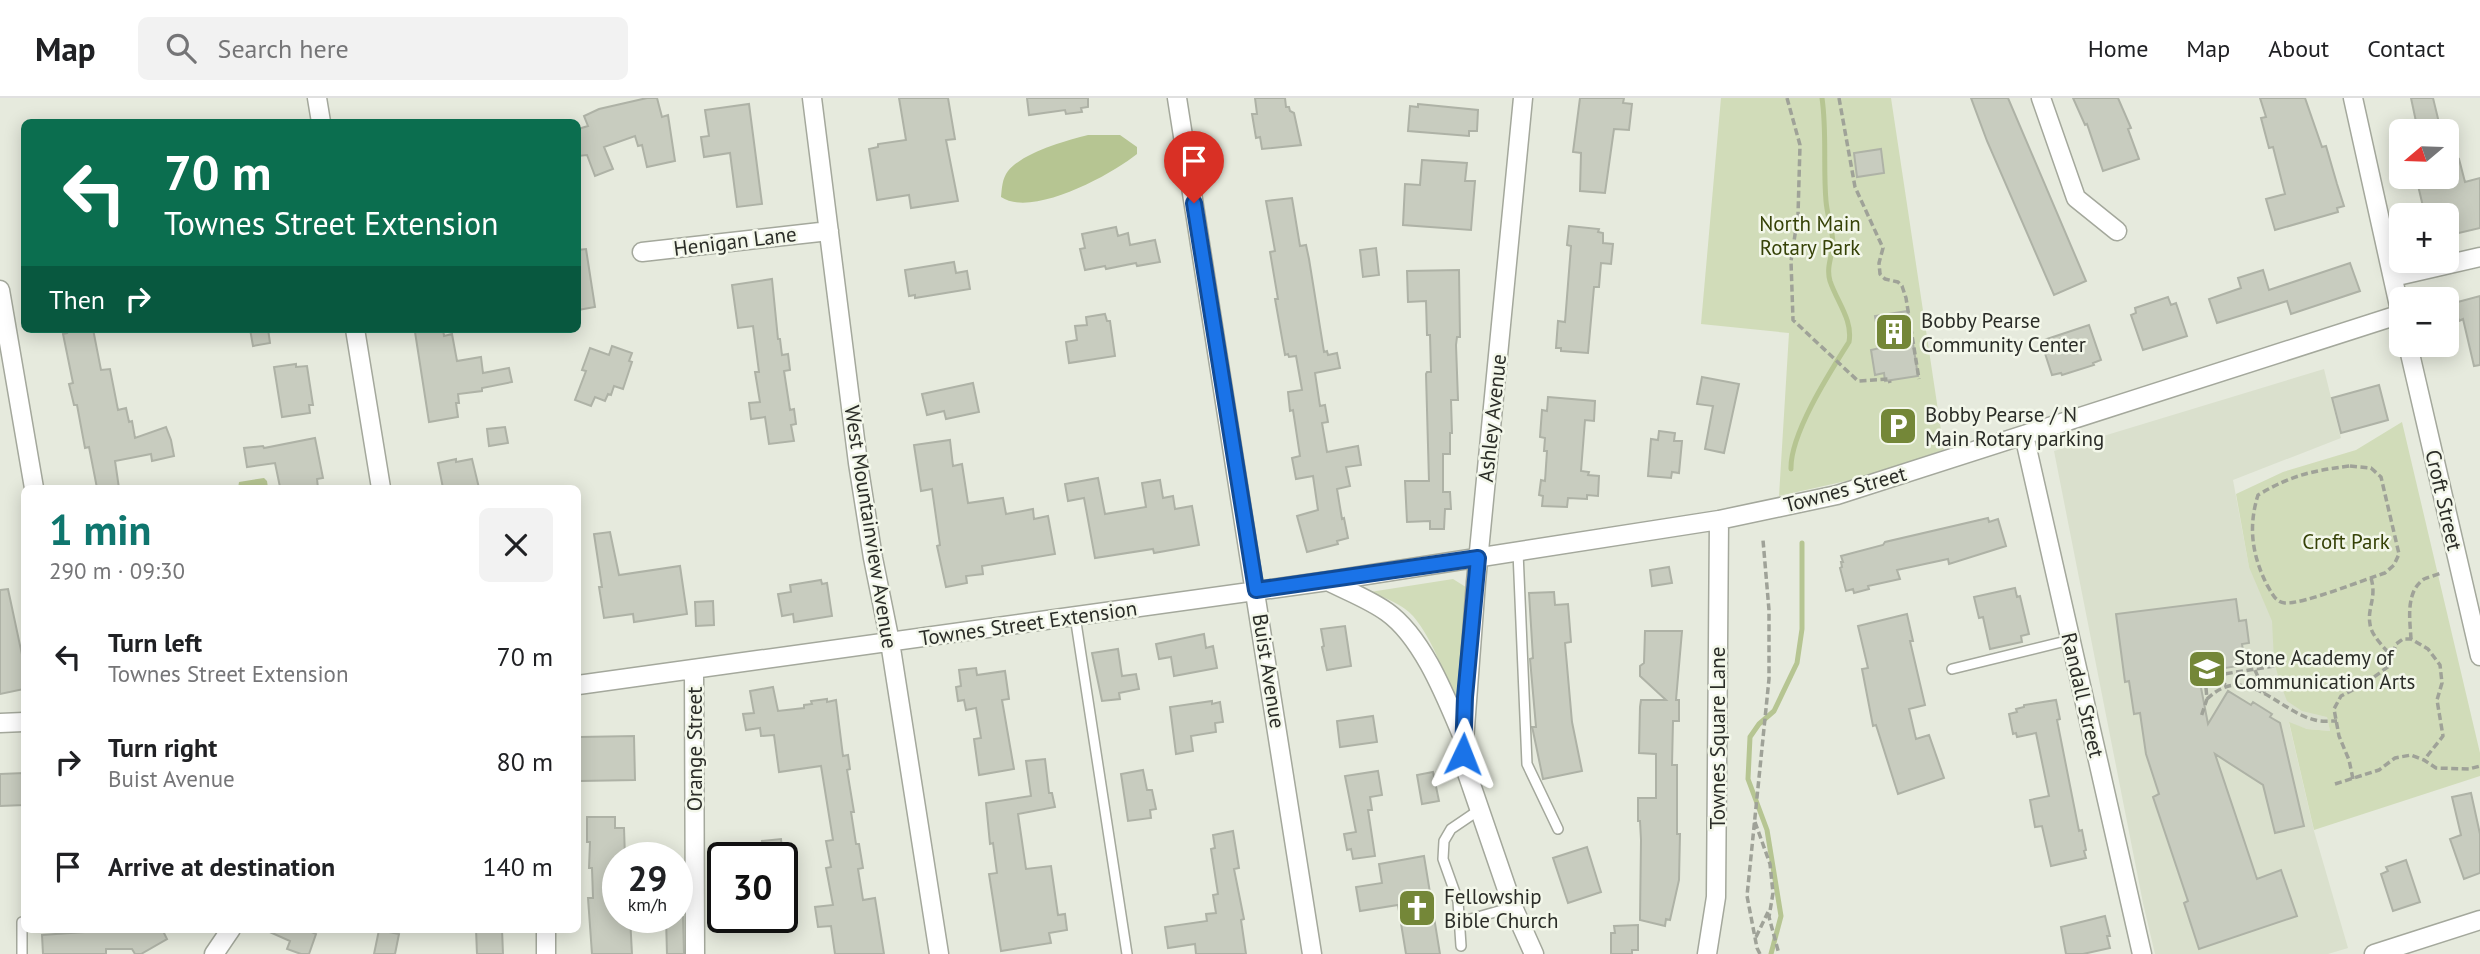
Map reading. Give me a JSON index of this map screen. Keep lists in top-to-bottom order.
{
  "streets": {
    "street": [
      "Henigan Lane",
      "Ashley Avenue",
      "Townes Street",
      "Croft Street",
      "West Mountainview Avenue",
      "Townes Street Extension",
      "Buist Avenue",
      "Randall Street",
      "Townes Square Lane",
      "Orange Street"
    ]
  },
  "crossings": [
    ["Henigan Lane", "West Mountainview Avenue"],
    ["Ashley Avenue", "Townes Street"],
    ["Ashley Avenue", "Townes Street Extension"],
    ["Townes Street", "Townes Street Extension"],
    ["Townes Street", "Randall Street"],
    ["Townes Street", "Townes Square Lane"],
    ["West Mountainview Avenue", "Townes Street Extension"],
    ["Townes Street Extension", "Buist Avenue"],
    ["Townes Street Extension", "Orange Street"]
  ],
  "parks": ["North Main Rotary Park", "Croft Park"],
  "places": {
    "building": ["Bobby Pearse Community Center"],
    "parking": ["Bobby Pearse / N Main Rotary parking"],
    "school or university": ["Stone Academy of Communication Arts"],
    "church": ["Fellowship Bible Church"]
  },
  "north": "left",
  "page": {
    "header": "Map",
    "search": "Search here",
    "nav": [
      "Home",
      "Map",
      "About",
      "Contact"
    ],
    "map_buttons": ["+", "−"],
    "turn": ["70 m", "Townes Street Extension"],
    "then": "Then",
    "heading": ["1 min", "290 m · 09:30"],
    "list": [
      {
        "name": "Turn left",
        "note": "Townes Street Extension",
        "value": "70 m"
      },
      {
        "name": "Turn right",
        "note": "Buist Avenue",
        "value": "80 m"
      },
      {
        "name": "Arrive at destination",
        "value": "140 m"
      }
    ],
    "speed": "29 km/h",
    "limit": "30"
  }
}
